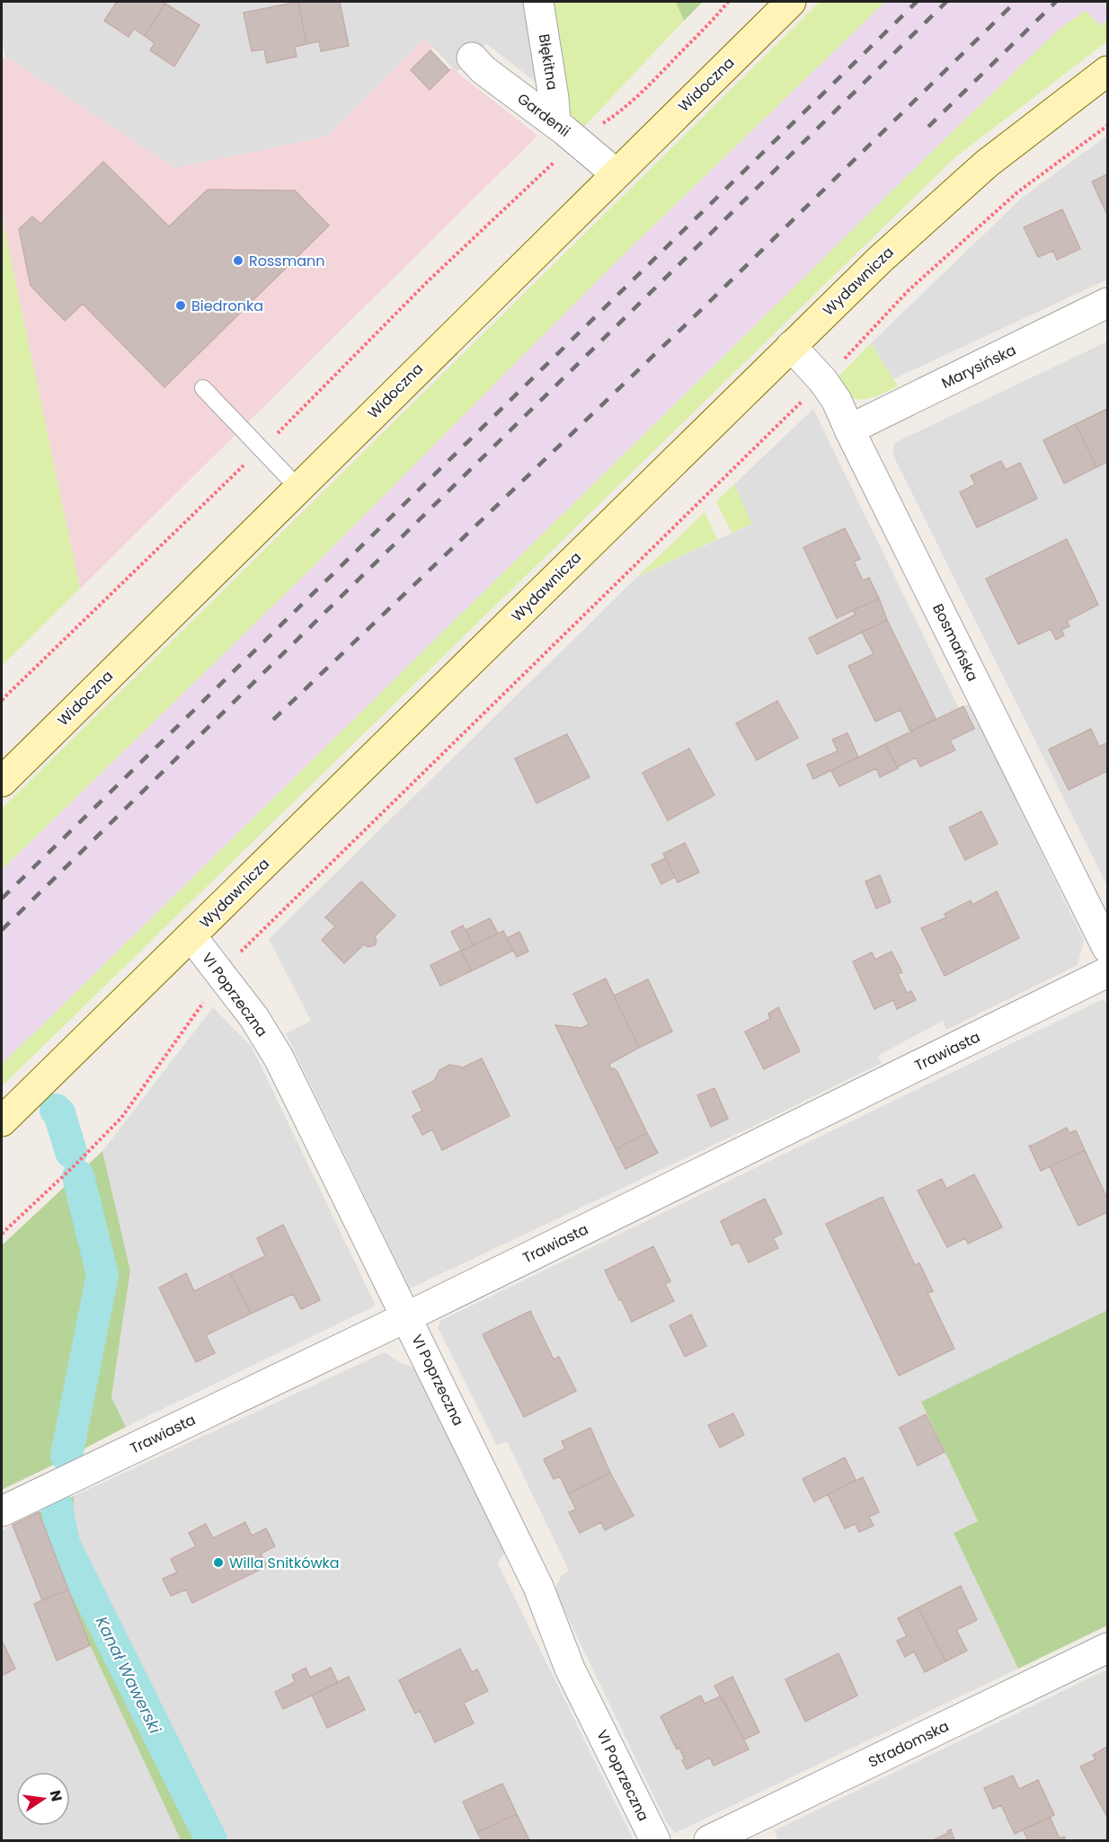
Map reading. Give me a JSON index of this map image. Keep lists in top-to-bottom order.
{
  "streets": {
    "main road": ["Widoczna", "Wydawnicza"],
    "street": [
      "Błękitna",
      "Gardenii",
      "Marysińska",
      "Bosmańska",
      "VI Poprzeczna",
      "Trawiasta",
      "Stradomska"
    ]
  },
  "crossings": [
    ["Błękitna", "Gardenii"],
    ["Widoczna", "Gardenii"],
    ["Wydawnicza", "Bosmańska"],
    ["Wydawnicza", "VI Poprzeczna"],
    ["Marysińska", "Bosmańska"],
    ["VI Poprzeczna", "Trawiasta"]
  ],
  "water": ["Kanał Wawerski"],
  "places": ["Rossmann", "Biedronka", "Willa Snitkówka"],
  "north": "right"
}
